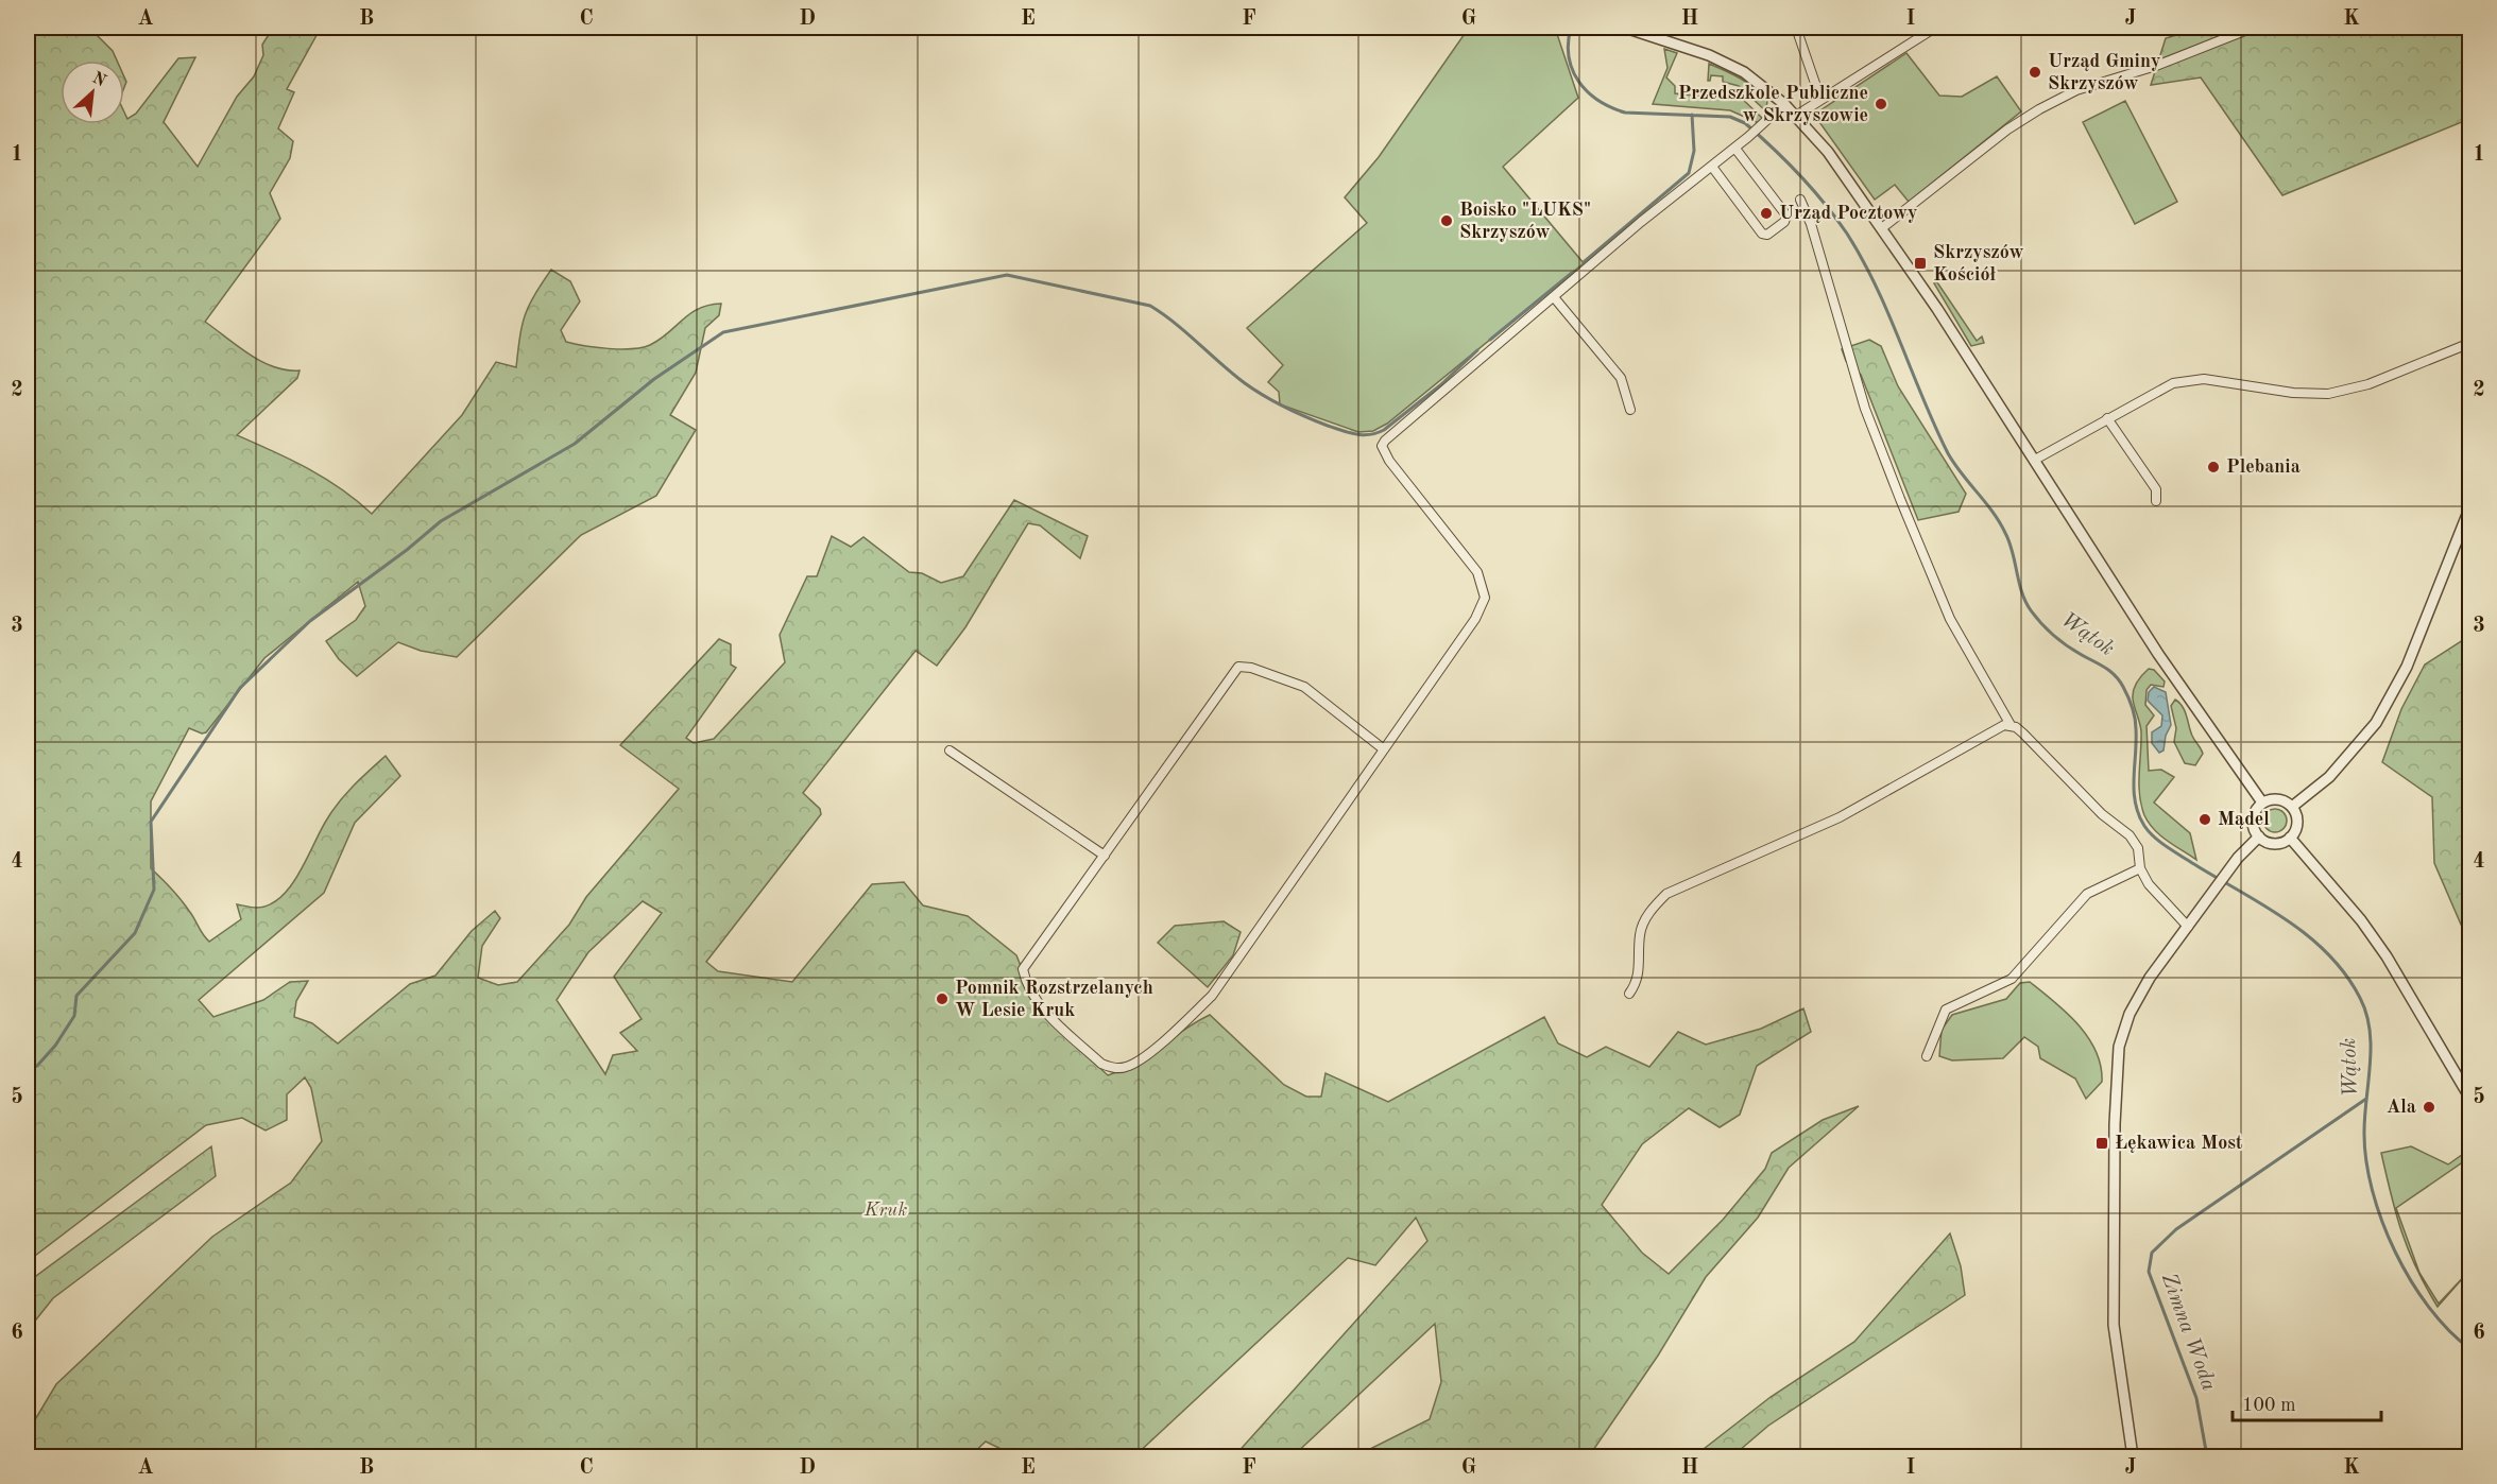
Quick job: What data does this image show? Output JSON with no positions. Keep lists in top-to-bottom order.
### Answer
{
  "water": ["Wątok", "Zimna Woda"],
  "parks": ["Kruk"],
  "places": {
    "other": [
      "Urząd Gminy Skrzyszów",
      "Przedszkole Publiczne w Skrzyszowie",
      "Urząd Pocztowy",
      "Boisko \"LUKS\" Skrzyszów",
      "Plebania",
      "Mądel",
      "Pomnik Rozstrzelanych W Lesie Kruk",
      "Ala"
    ],
    "transit": ["Skrzyszów Kościół", "Łękawica Most"]
  },
  "scale_bar": "100 m",
  "north": "top right",
  "grid": {
    "columns": [
      "A",
      "B",
      "C",
      "D",
      "E",
      "F",
      "G",
      "H",
      "I",
      "J",
      "K"
    ],
    "rows": [
      "1",
      "2",
      "3",
      "4",
      "5",
      "6"
    ]
  }
}
